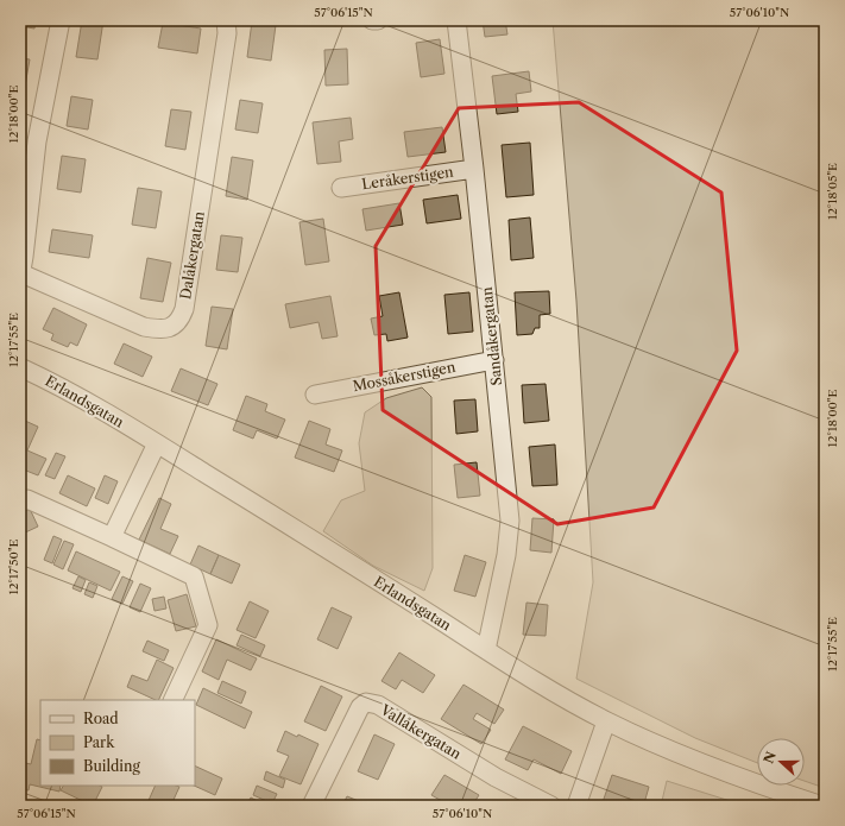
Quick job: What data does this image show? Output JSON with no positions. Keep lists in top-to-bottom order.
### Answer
{
  "streets": {
    "street": [
      "Leråkerstigen",
      "Dalåkergatan",
      "Sandåkergatan",
      "Mossåkerstigen",
      "Erlandsgatan",
      "Vallåkergatan"
    ]
  },
  "crossings": [
    ["Leråkerstigen", "Sandåkergatan"],
    ["Sandåkergatan", "Mossåkerstigen"],
    ["Sandåkergatan", "Erlandsgatan"]
  ],
  "legend": ["Road", "Park", "Building"],
  "north": "left",
  "coordinates": [
    "57°06'15\"N",
    "57°06'10\"N",
    "12°18'00\"E",
    "12°18'05\"E",
    "12°17'55\"E",
    "12°17'50\"E"
  ]
}
